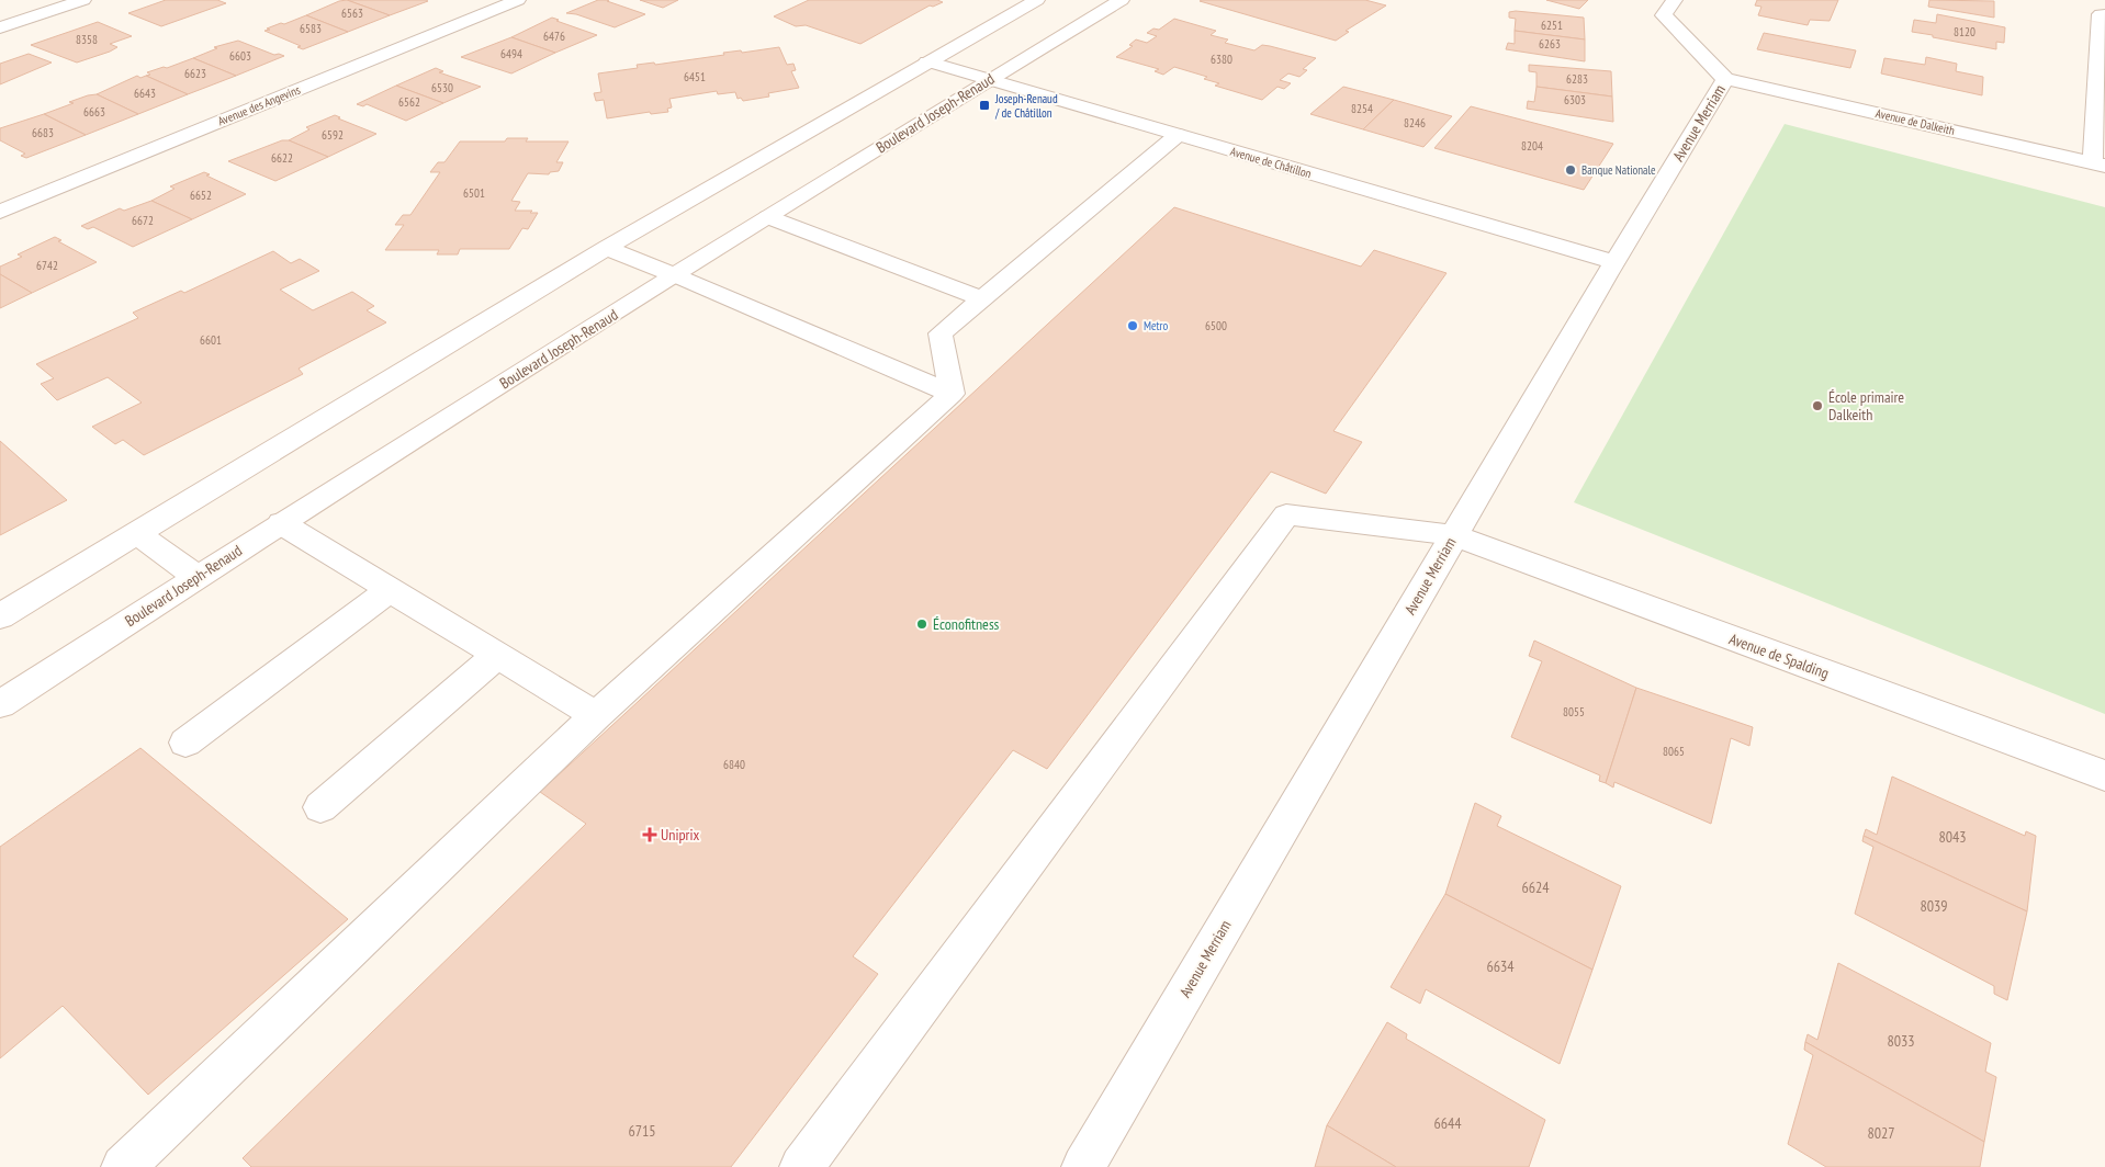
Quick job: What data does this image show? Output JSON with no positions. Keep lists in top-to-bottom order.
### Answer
{
  "streets": {
    "street": [
      "Avenue des Angevins",
      "Boulevard Joseph-Renaud",
      "Avenue de Dalkeith",
      "Avenue Merriam",
      "Avenue de Châtillon",
      "Avenue de Spalding"
    ]
  },
  "crossings": [
    ["Boulevard Joseph-Renaud", "Avenue de Châtillon"],
    ["Avenue de Dalkeith", "Avenue Merriam"],
    ["Avenue Merriam", "Avenue de Châtillon"],
    ["Avenue Merriam", "Avenue de Spalding"]
  ],
  "places": {
    "transit": ["Joseph-Renaud / de Châtillon"],
    "other": [
      "Banque Nationale",
      "Metro",
      "École primaire Dalkeith",
      "Éconofitness"
    ],
    "health": ["Uniprix"]
  },
  "house_numbers": [
    "6563",
    "6251",
    "6583",
    "8120",
    "6476",
    "8358",
    "6263",
    "6494",
    "6603",
    "6380",
    "6623",
    "6451",
    "6283",
    "6530",
    "6643",
    "6303",
    "6562",
    "8254",
    "6663",
    "8246",
    "6683",
    "6592",
    "8204",
    "6622",
    "6501",
    "6652",
    "6672",
    "6742",
    "6500",
    "6601",
    "8055",
    "8065",
    "6840",
    "8043",
    "6624",
    "8039",
    "6634",
    "8033",
    "6644",
    "6715",
    "8027"
  ]
}
